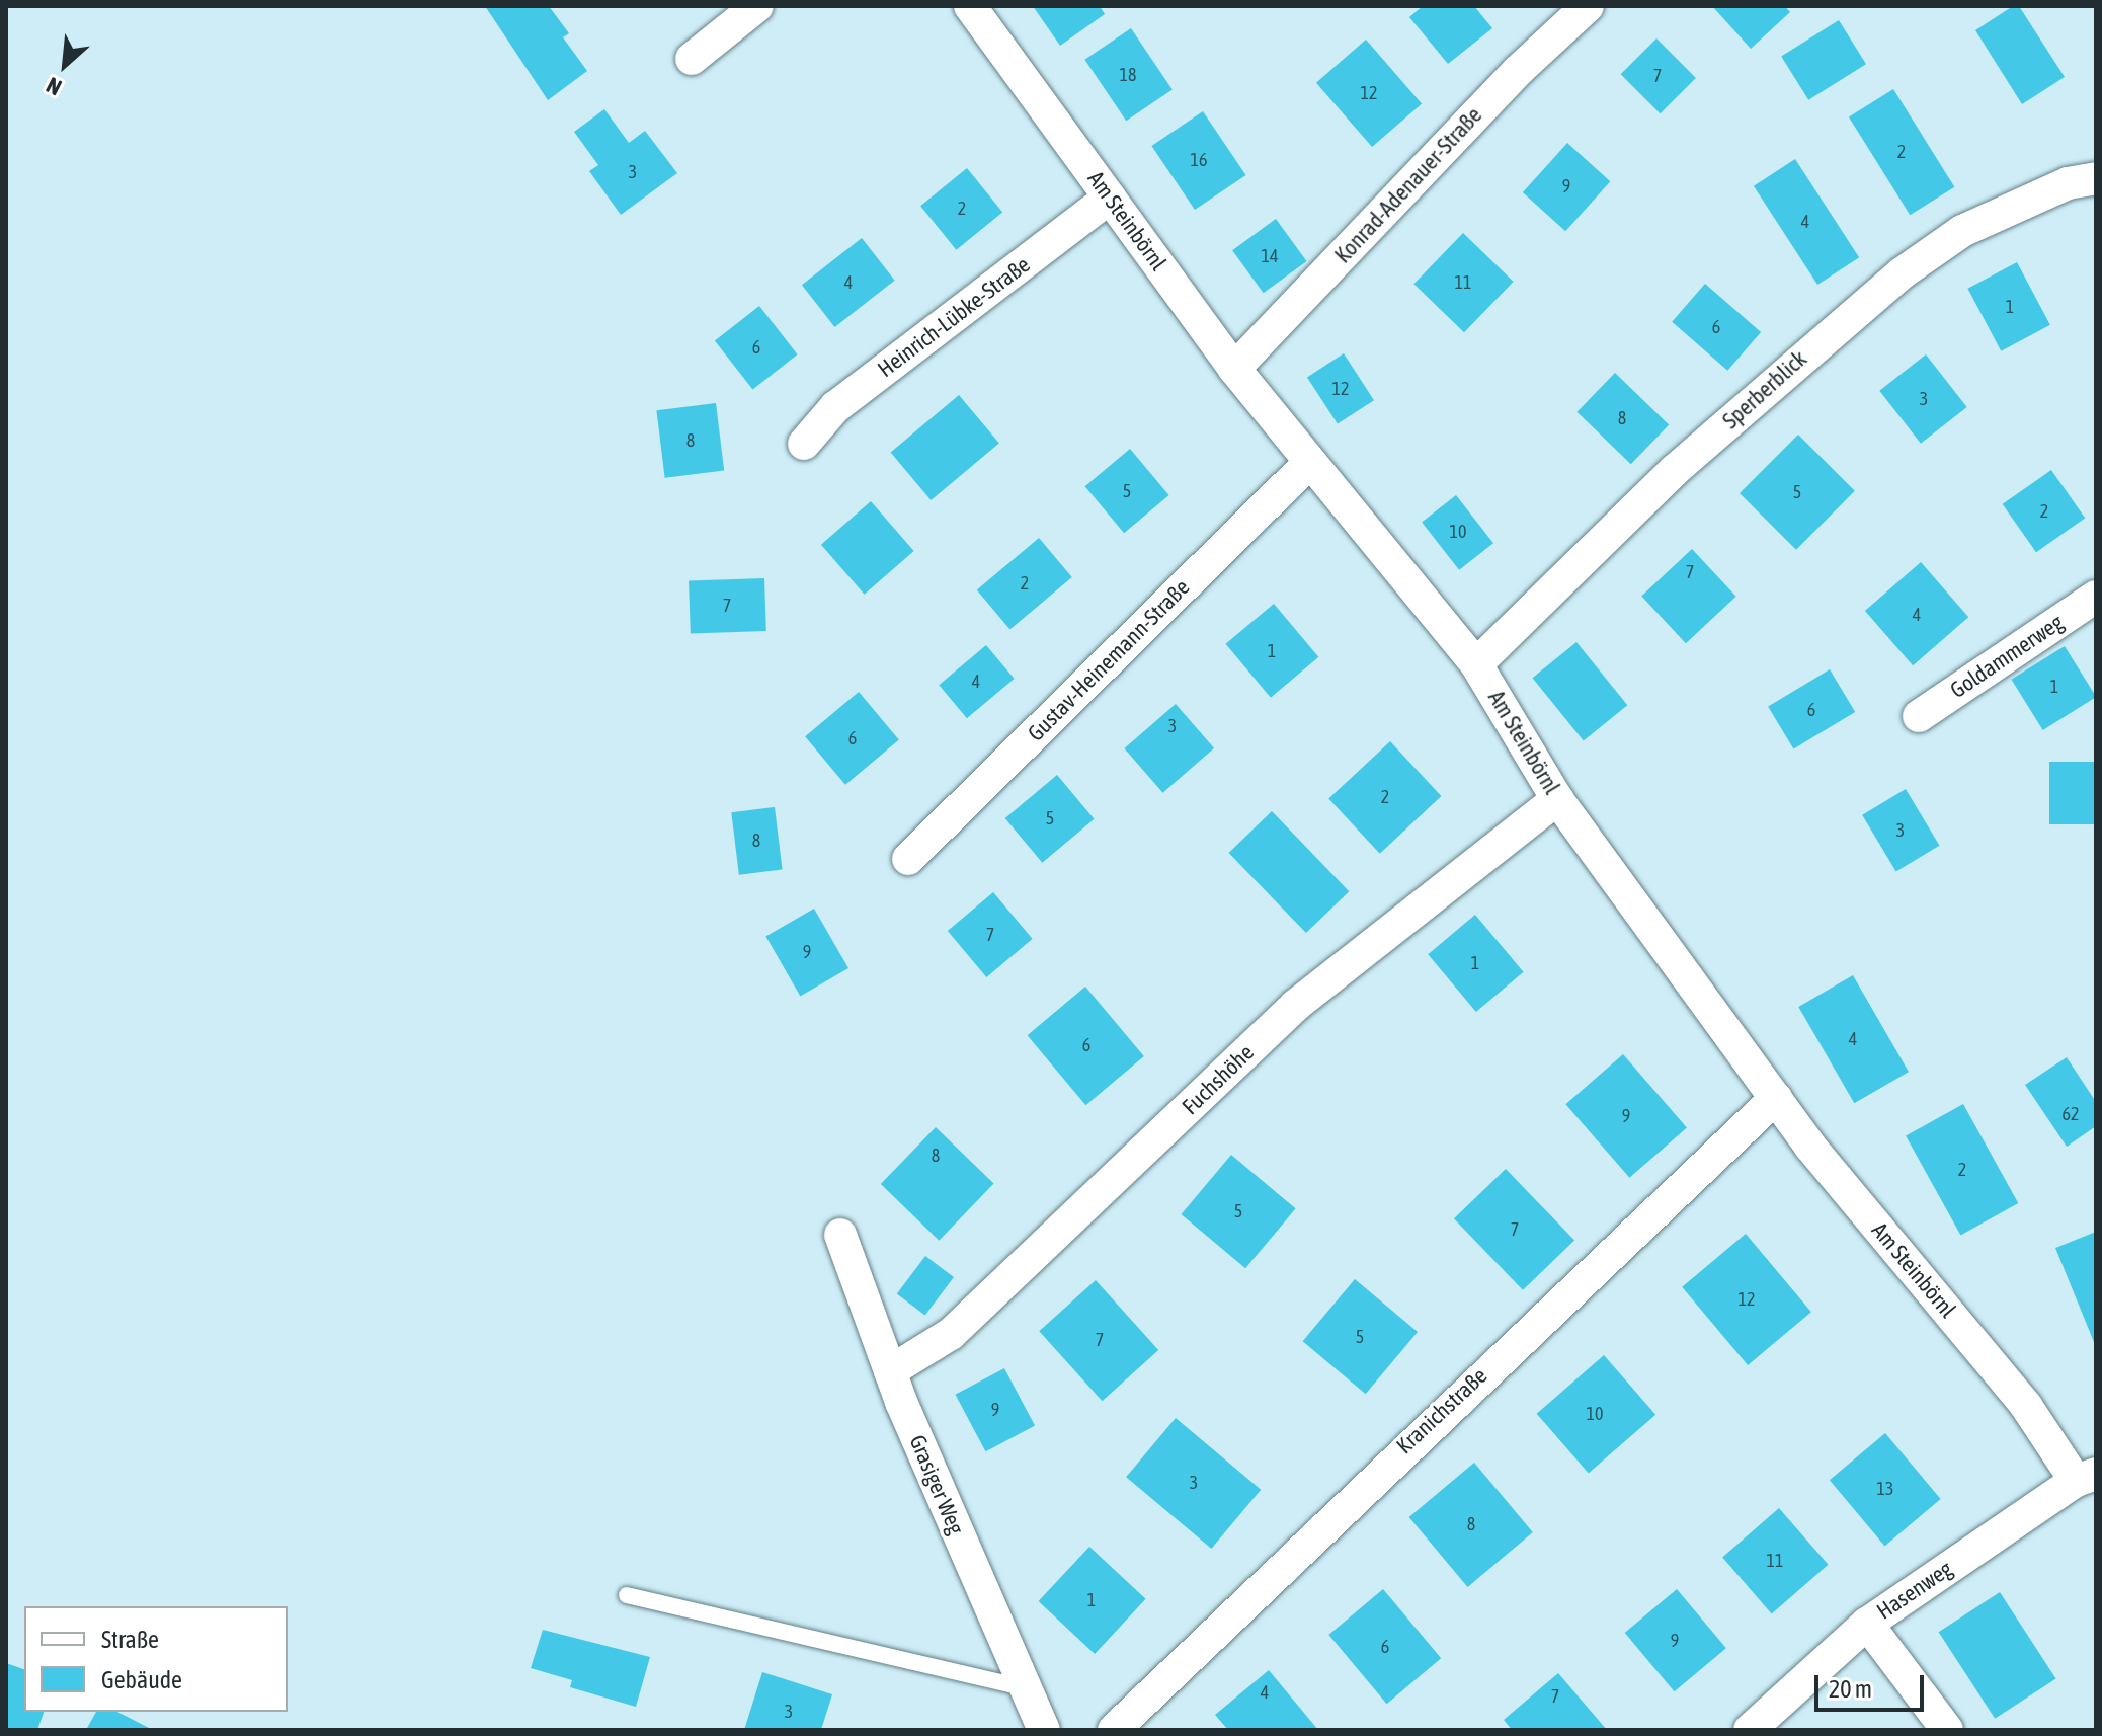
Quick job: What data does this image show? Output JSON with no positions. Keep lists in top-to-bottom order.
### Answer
{
  "streets": {
    "street": [
      "Konrad-Adenauer-Straße",
      "Am Steinbörnl",
      "Heinrich-Lübke-Straße",
      "Sperberblick",
      "Goldammerweg",
      "Gustav-Heinemann-Straße",
      "Fuchshöhe",
      "Kranichstraße",
      "Grasiger Weg",
      "Hasenweg"
    ]
  },
  "crossings": [
    ["Konrad-Adenauer-Straße", "Am Steinbörnl"],
    ["Am Steinbörnl", "Heinrich-Lübke-Straße"],
    ["Am Steinbörnl", "Sperberblick"],
    ["Am Steinbörnl", "Gustav-Heinemann-Straße"],
    ["Am Steinbörnl", "Fuchshöhe"],
    ["Am Steinbörnl", "Kranichstraße"],
    ["Am Steinbörnl", "Hasenweg"],
    ["Fuchshöhe", "Grasiger Weg"]
  ],
  "house_numbers": [
    "18",
    "7",
    "12",
    "2",
    "16",
    "3",
    "9",
    "2",
    "4",
    "14",
    "4",
    "11",
    "1",
    "6",
    "6",
    "12",
    "3",
    "8",
    "8",
    "5",
    "5",
    "2",
    "10",
    "7",
    "2",
    "7",
    "4",
    "1",
    "4",
    "1",
    "6",
    "3",
    "6",
    "2",
    "5",
    "3",
    "8",
    "7",
    "9",
    "1",
    "4",
    "6",
    "62",
    "9",
    "8",
    "2",
    "5",
    "7",
    "12",
    "5",
    "7",
    "9",
    "10",
    "3",
    "13",
    "8",
    "11",
    "1",
    "9",
    "6",
    "4",
    "7",
    "3"
  ],
  "legend": ["Straße", "Gebäude"],
  "scale_bar": "20 m",
  "north": "bottom left"
}
